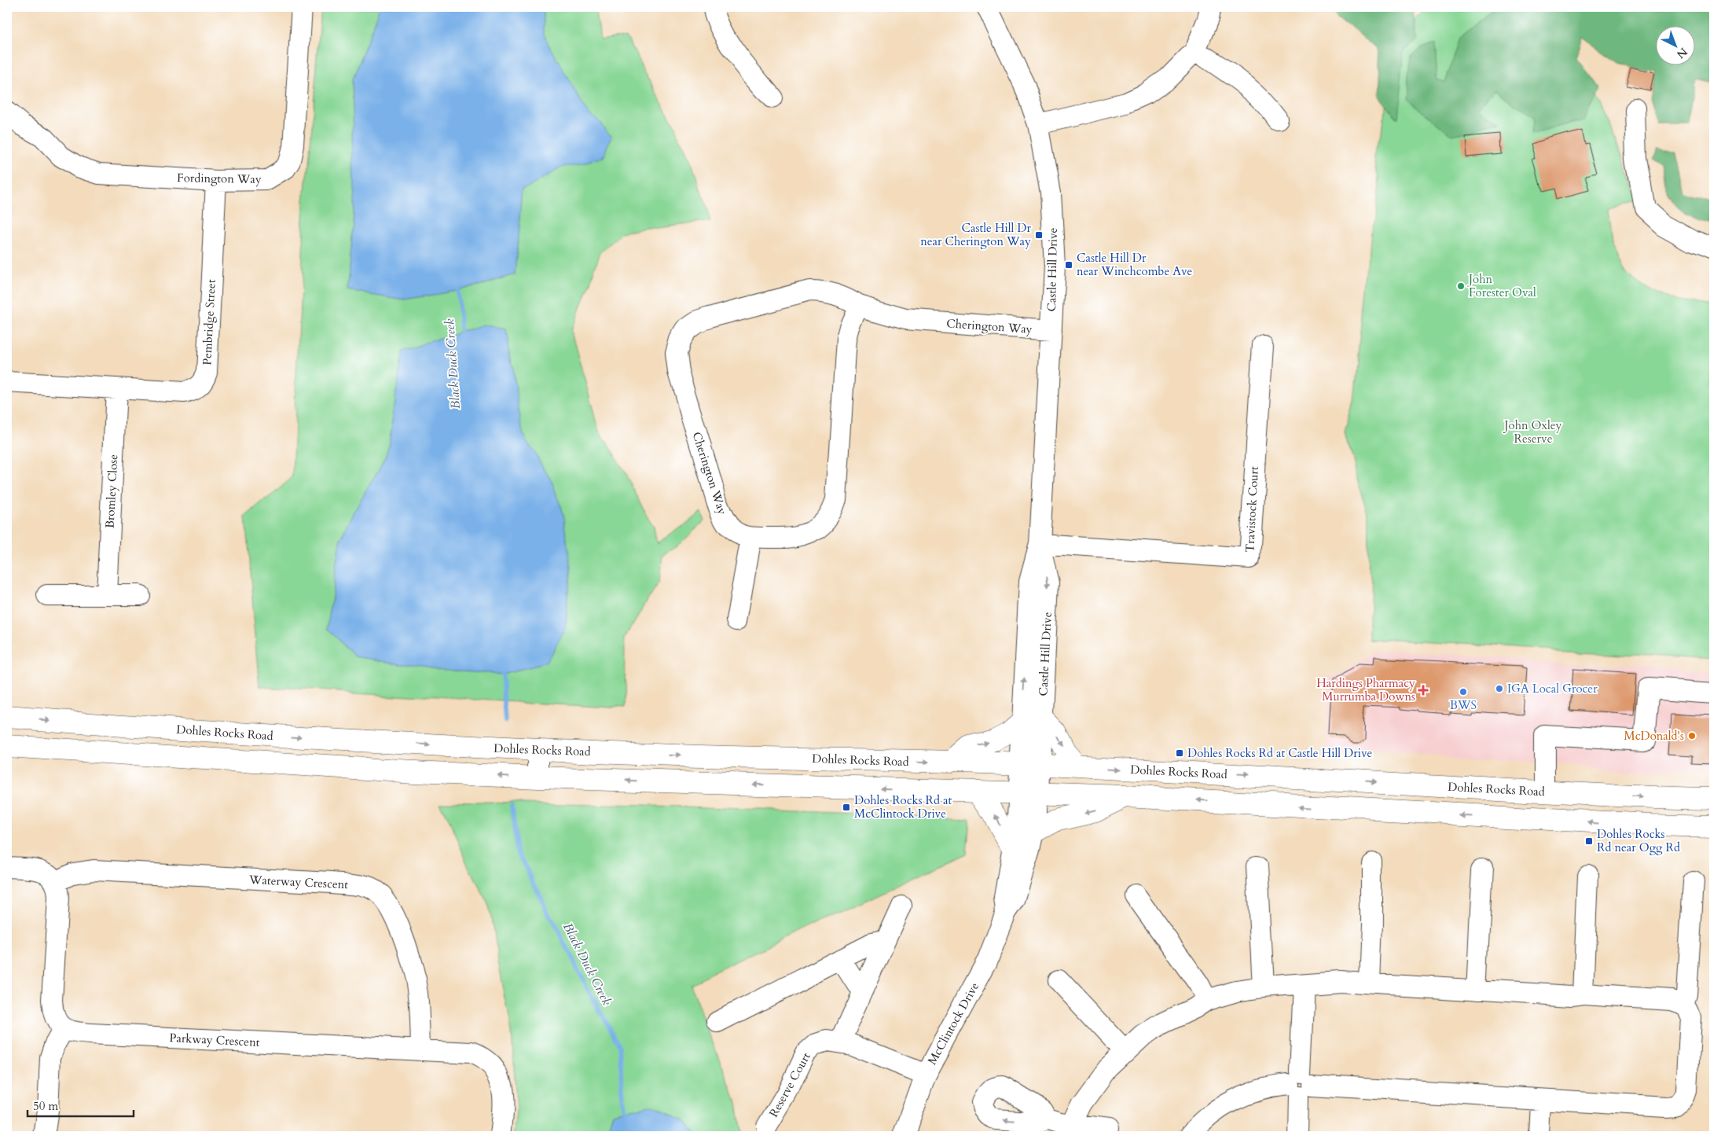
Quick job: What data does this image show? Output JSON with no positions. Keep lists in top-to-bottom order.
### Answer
{
  "streets": {
    "main road": ["Dohles Rocks Road"],
    "street": [
      "Fordington Way",
      "Castle Hill Drive",
      "Pembridge Street",
      "Cherington Way",
      "Bromley Close",
      "Travistock Court",
      "Waterway Crescent",
      "McClintock Drive",
      "Parkway Crescent",
      "Reserve Court"
    ]
  },
  "crossings": [
    ["Fordington Way", "Pembridge Street"],
    ["Castle Hill Drive", "Cherington Way"],
    ["Castle Hill Drive", "Travistock Court"],
    ["Castle Hill Drive", "Dohles Rocks Road"],
    ["Castle Hill Drive", "McClintock Drive"],
    ["Pembridge Street", "Bromley Close"],
    ["Dohles Rocks Road", "McClintock Drive"],
    ["Waterway Crescent", "Parkway Crescent"],
    ["McClintock Drive", "Reserve Court"]
  ],
  "water": ["Black Duck Creek"],
  "parks": ["John Oxley Reserve"],
  "places": {
    "transit": [
      "Castle Hill Dr near Cherington Way",
      "Castle Hill Dr near Winchcombe Ave",
      "Dohles Rocks Rd at Castle Hill Drive",
      "Dohles Rocks Rd at McClintock Drive",
      "Dohles Rocks Rd near Ogg Rd"
    ],
    "other": [
      "John Forester Oval",
      "IGA Local Grocer",
      "BWS",
      "McDonald's"
    ],
    "health": ["Hardings Pharmacy Murrumba Downs"]
  },
  "scale_bar": "50 m",
  "north": "bottom right"
}
